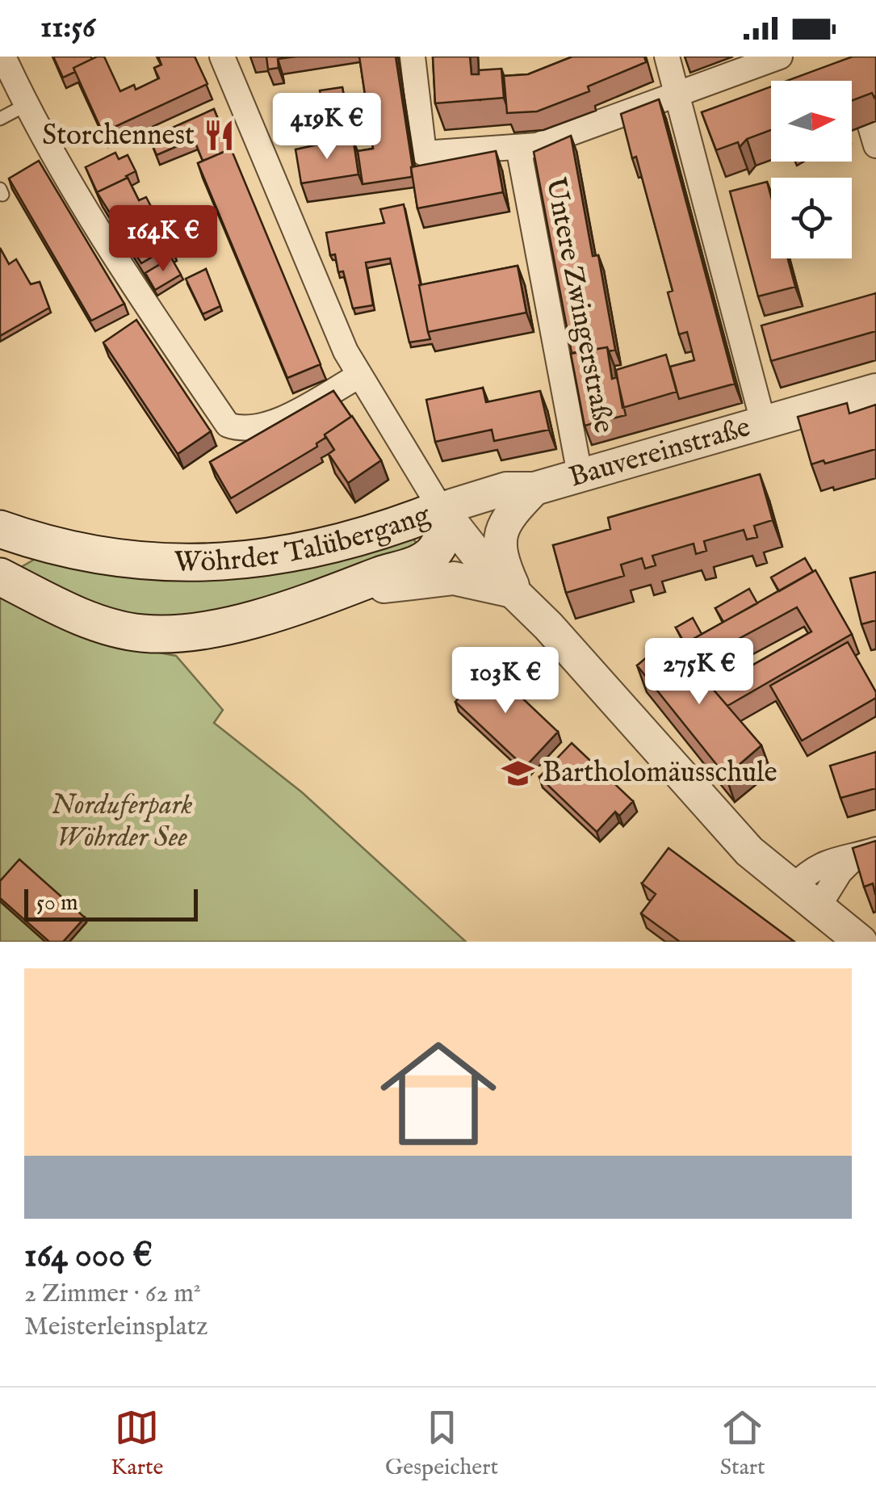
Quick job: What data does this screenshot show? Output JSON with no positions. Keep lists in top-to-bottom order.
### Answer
{
  "streets": {
    "main road": ["Wöhrder Talübergang"],
    "street": ["Untere Zwingerstraße", "Bauvereinstraße"]
  },
  "crossings": [
    ["Untere Zwingerstraße", "Bauvereinstraße"],
    ["Bauvereinstraße", "Wöhrder Talübergang"]
  ],
  "parks": ["Norduferpark Wöhrder See"],
  "places": {
    "restaurant": ["Storchennest"],
    "school or university": ["Bartholomäusschule"]
  },
  "scale_bar": "50 m",
  "north": "right",
  "page": {
    "status": "11:56",
    "price": [
      "419K €",
      "164K €",
      "275K €",
      "103K €"
    ],
    "scale": "50 m",
    "list": [
      {
        "name": "164 000 €",
        "note": "2 Zimmer · 62 m² · Meisterleinsplatz"
      }
    ],
    "tabs": ["Karte", "Gespeichert", "Start"]
  }
}
